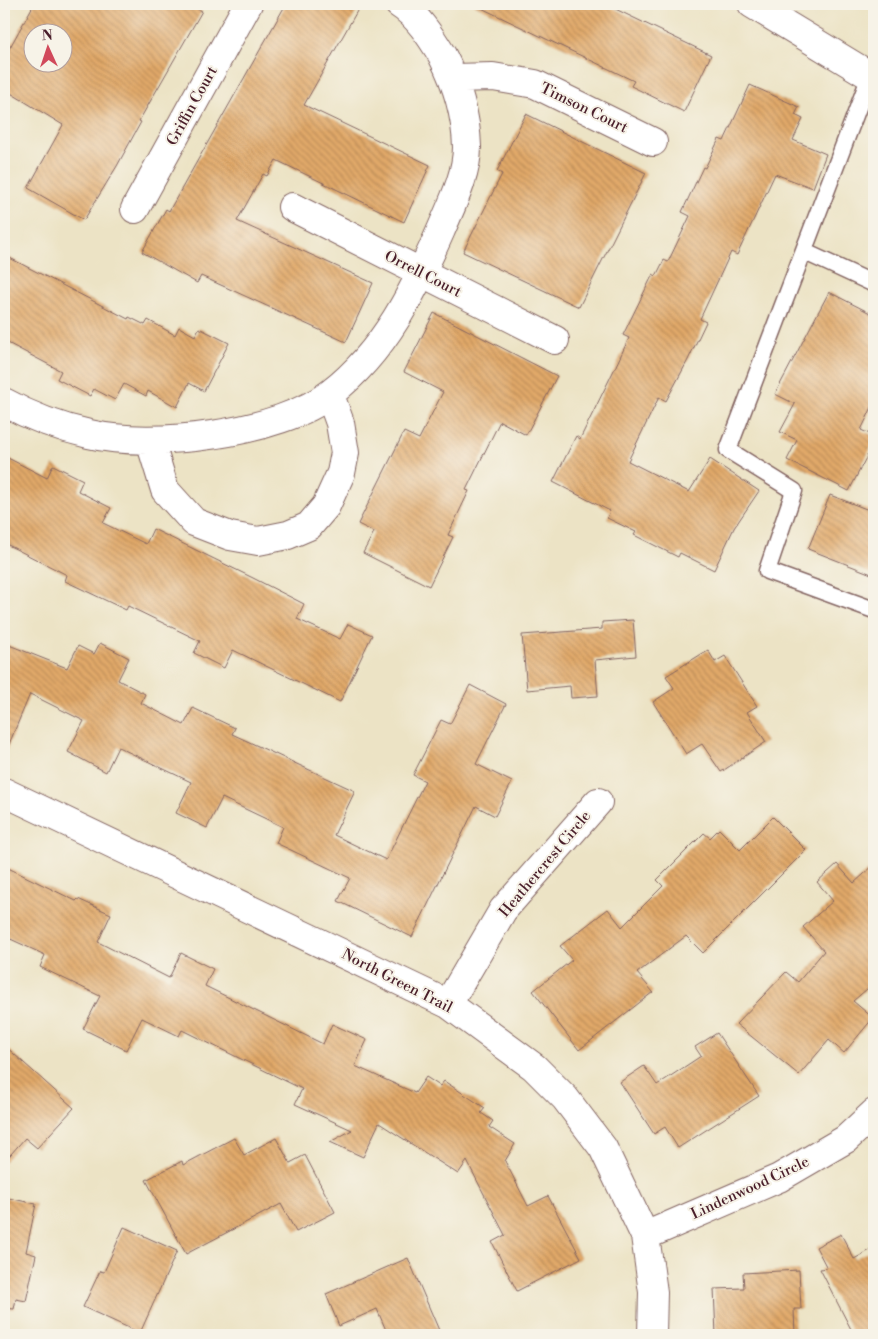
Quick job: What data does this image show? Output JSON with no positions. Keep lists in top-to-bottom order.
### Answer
{
  "streets": {
    "street": [
      "Griffin Court",
      "Timson Court",
      "Orrell Court",
      "Heathercrest Circle",
      "North Green Trail",
      "Lindenwood Circle"
    ]
  },
  "crossings": [
    ["Heathercrest Circle", "North Green Trail"],
    ["North Green Trail", "Lindenwood Circle"]
  ],
  "north": "top"
}
